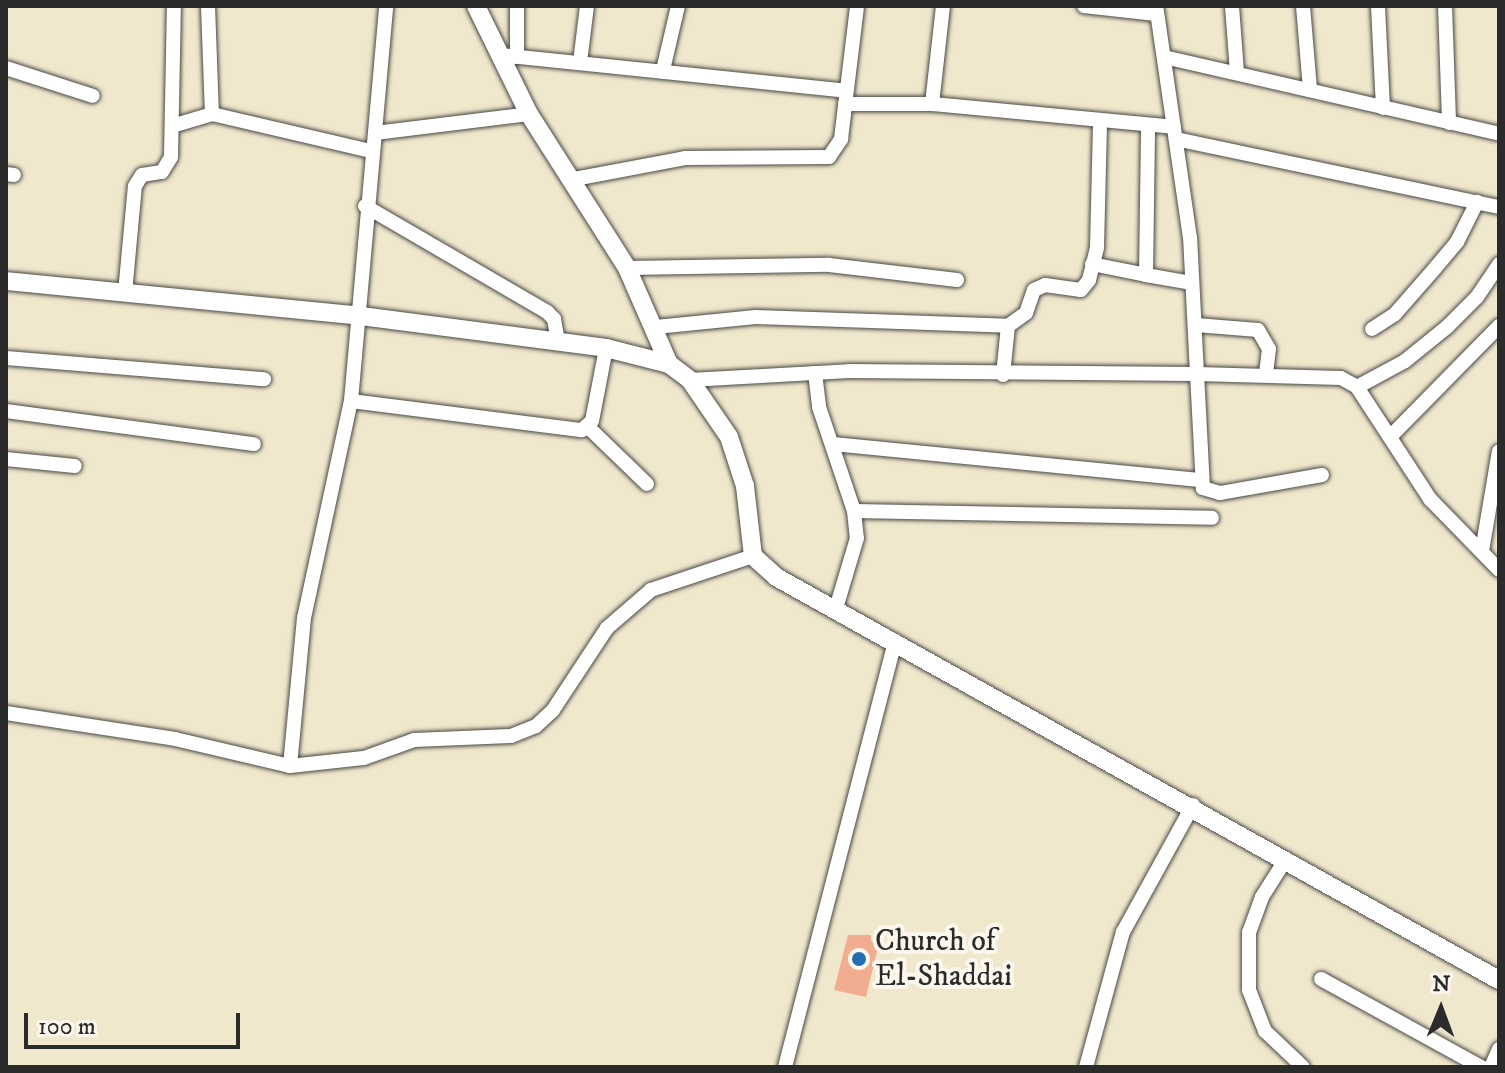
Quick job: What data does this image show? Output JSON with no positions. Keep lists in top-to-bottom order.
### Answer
{
  "places": ["Church of El-Shaddai"],
  "scale_bar": "100 m",
  "north": "top"
}
